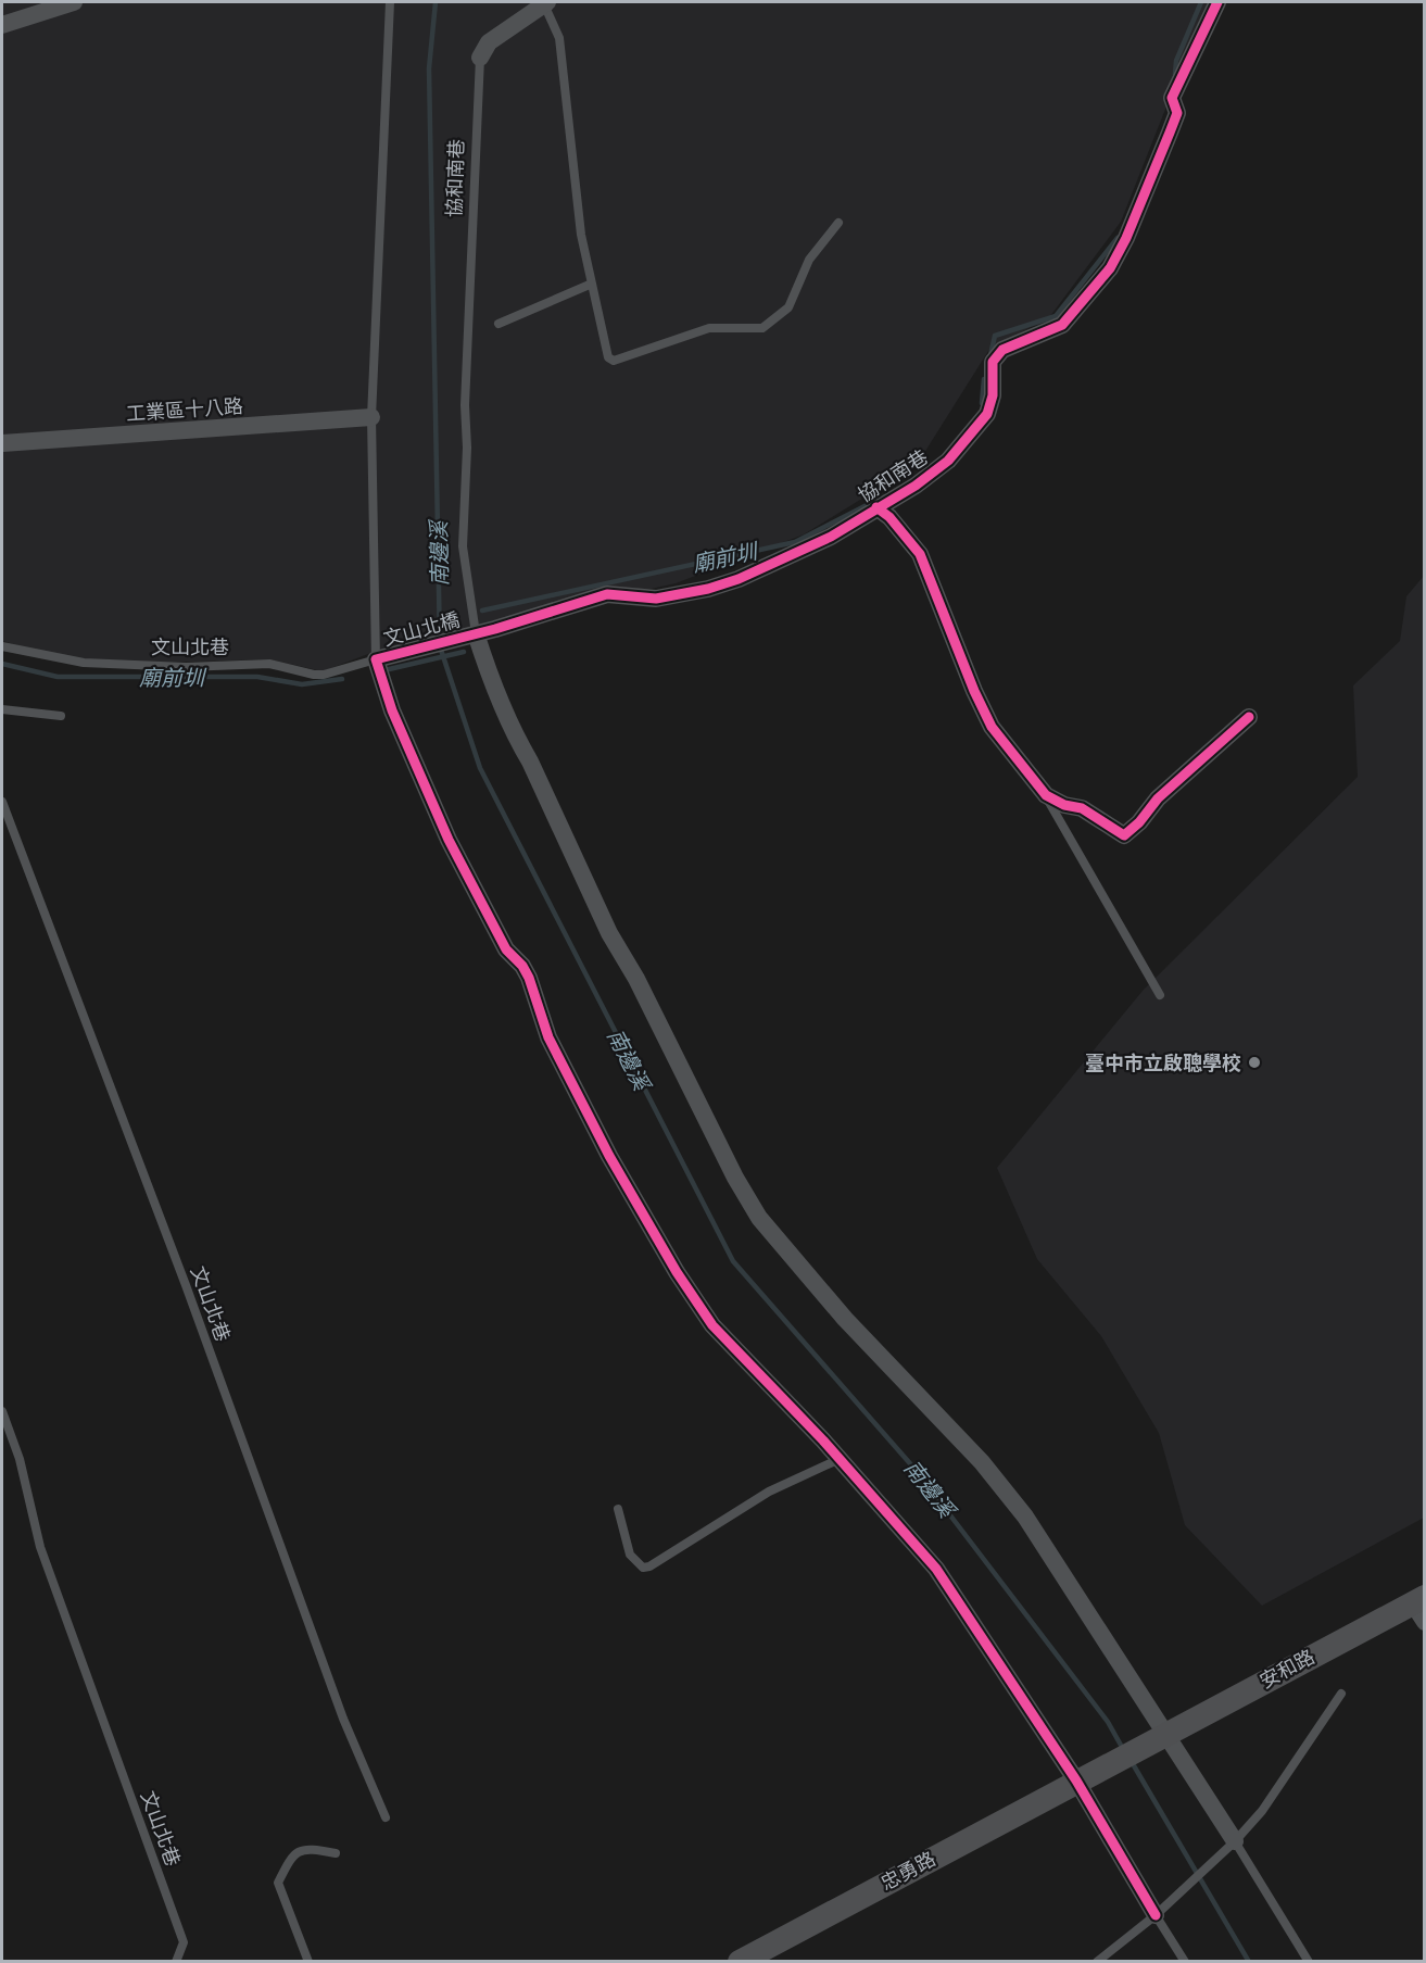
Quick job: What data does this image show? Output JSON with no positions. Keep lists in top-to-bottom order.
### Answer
{
  "streets": {
    "main road": ["安和路", "忠勇路"],
    "street": ["協和南巷", "工業區十八路", "文山北橋"],
    "lane": ["文山北巷"]
  },
  "crossings": [
    ["協和南巷", "文山北橋"],
    ["文山北橋", "文山北巷"],
    ["安和路", "忠勇路"]
  ],
  "water": ["南邊溪", "廟前圳"],
  "places": ["臺中市立啟聰學校"]
}
